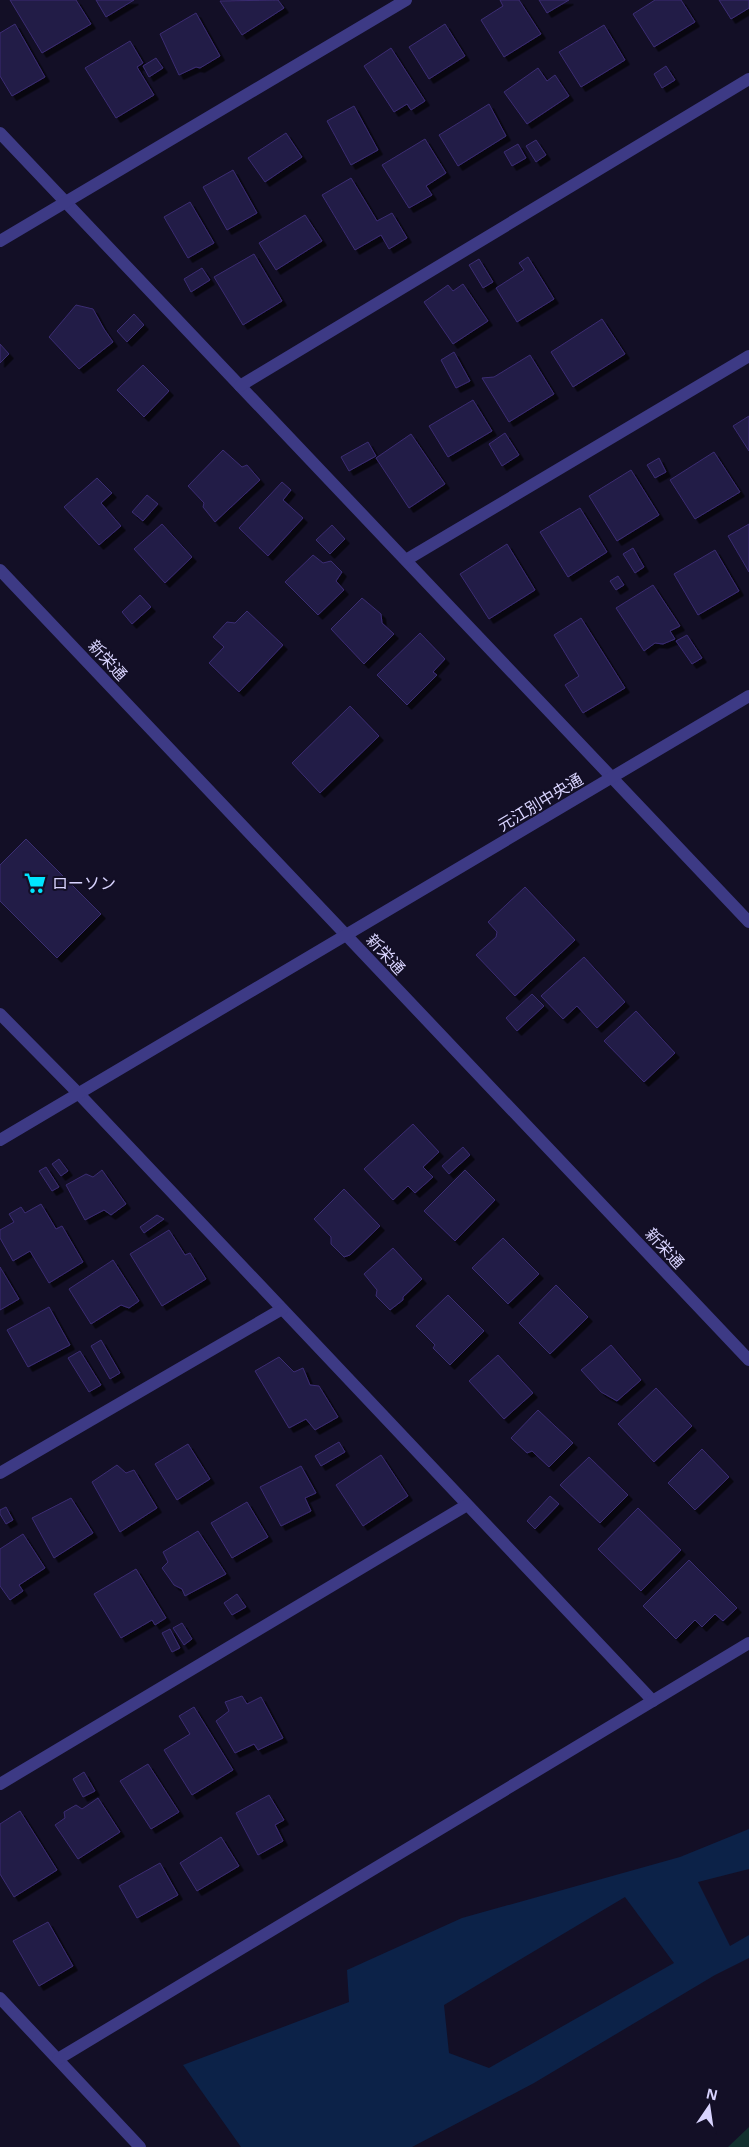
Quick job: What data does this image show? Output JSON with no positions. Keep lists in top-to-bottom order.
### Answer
{
  "streets": {
    "street": ["新栄通", "元江別中央通"]
  },
  "crossings": [
    ["新栄通", "元江別中央通"]
  ],
  "places": {
    "supermarket": ["ローソン"]
  },
  "north": "top"
}
